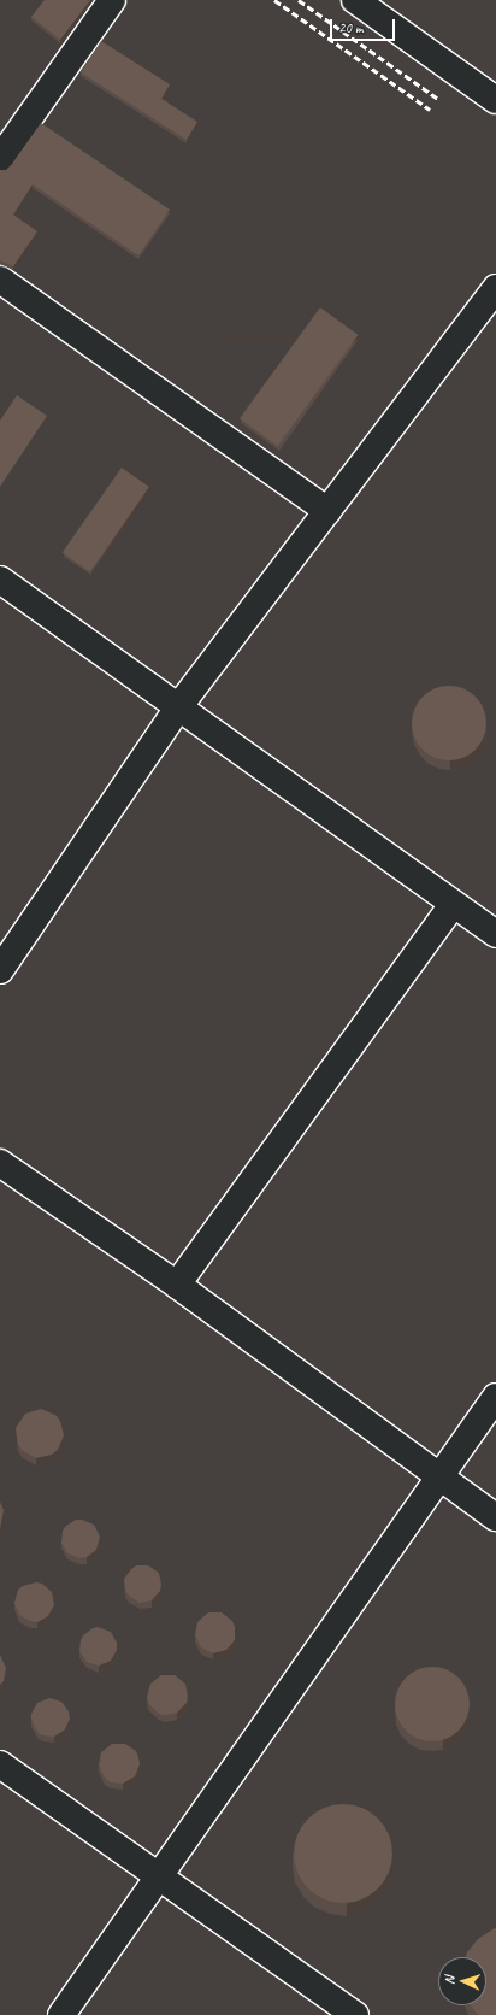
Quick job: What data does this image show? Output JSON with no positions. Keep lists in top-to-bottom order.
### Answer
{
  "scale_bar": "20 m",
  "north": "left"
}
